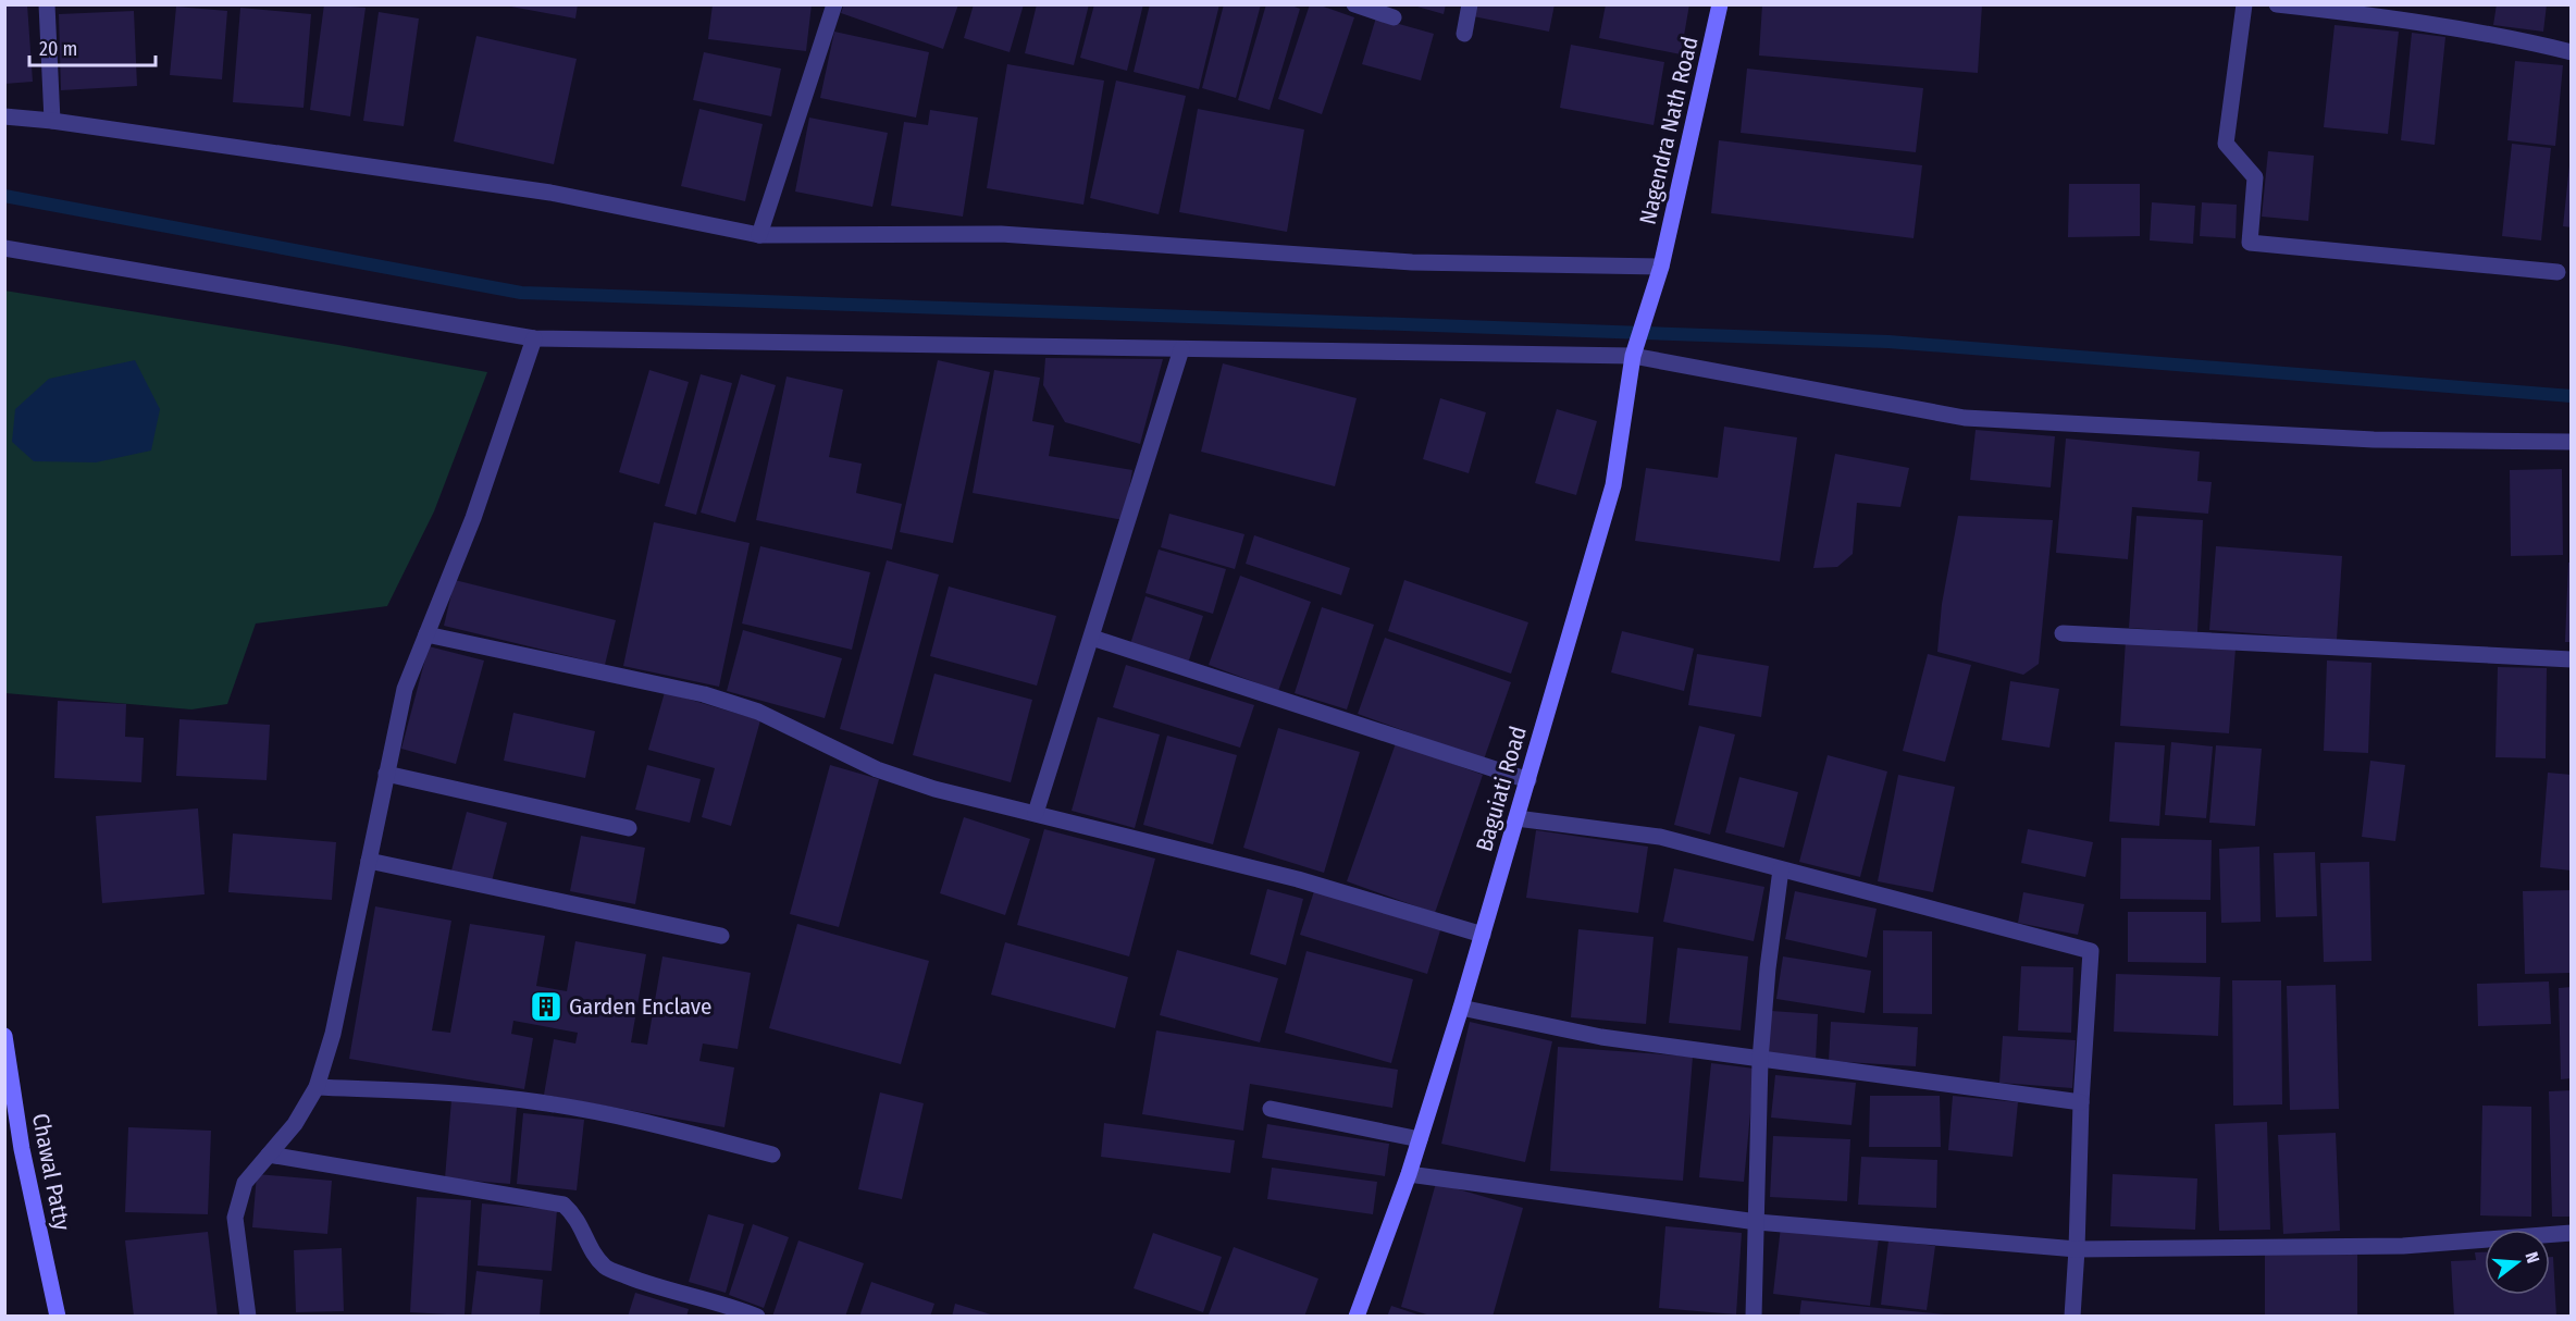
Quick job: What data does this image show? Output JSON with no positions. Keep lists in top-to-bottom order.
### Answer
{
  "streets": {
    "street": ["Nagendra Nath Road", "Baguiati Road", "Chawal Patty"]
  },
  "crossings": [
    ["Nagendra Nath Road", "Baguiati Road"]
  ],
  "places": {
    "building": ["Garden Enclave"]
  },
  "scale_bar": "20 m",
  "north": "right"
}
